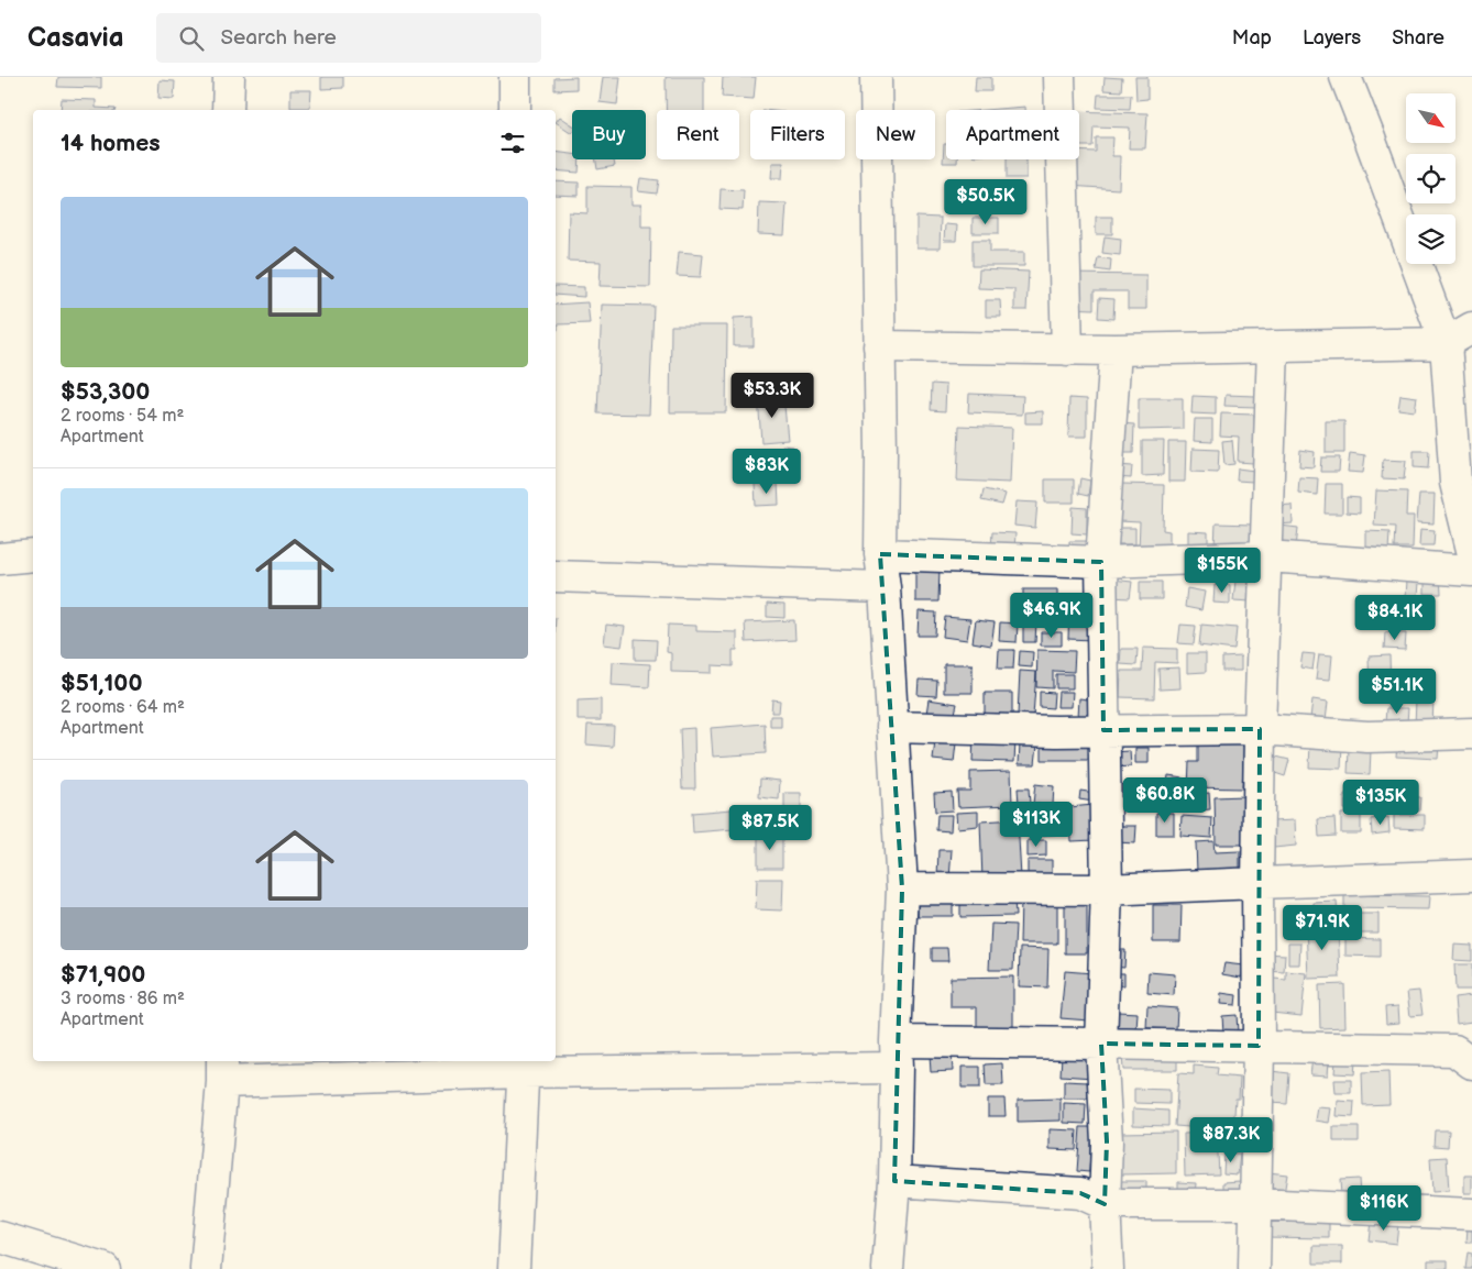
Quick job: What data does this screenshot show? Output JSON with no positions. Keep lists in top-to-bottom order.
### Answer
{
  "north": "bottom right",
  "page": {
    "header": "Casavia",
    "search": "Search here",
    "nav": ["Map", "Layers", "Share"],
    "chip": [
      "Buy",
      "Rent",
      "Filters",
      "New",
      "Apartment"
    ],
    "heading": "14 homes",
    "list": [
      {
        "name": "$53,300",
        "note": "2 rooms · 54 m² · Apartment"
      },
      {
        "name": "$51,100",
        "note": "2 rooms · 64 m² · Apartment"
      },
      {
        "name": "$71,900",
        "note": "3 rooms · 86 m² · Apartment"
      }
    ],
    "price": [
      "$50.5K",
      "$53.3K",
      "$83K",
      "$155K",
      "$46.9K",
      "$84.1K",
      "$51.1K",
      "$60.8K",
      "$135K",
      "$113K",
      "$87.5K",
      "$71.9K",
      "$87.3K",
      "$116K"
    ]
  }
}
